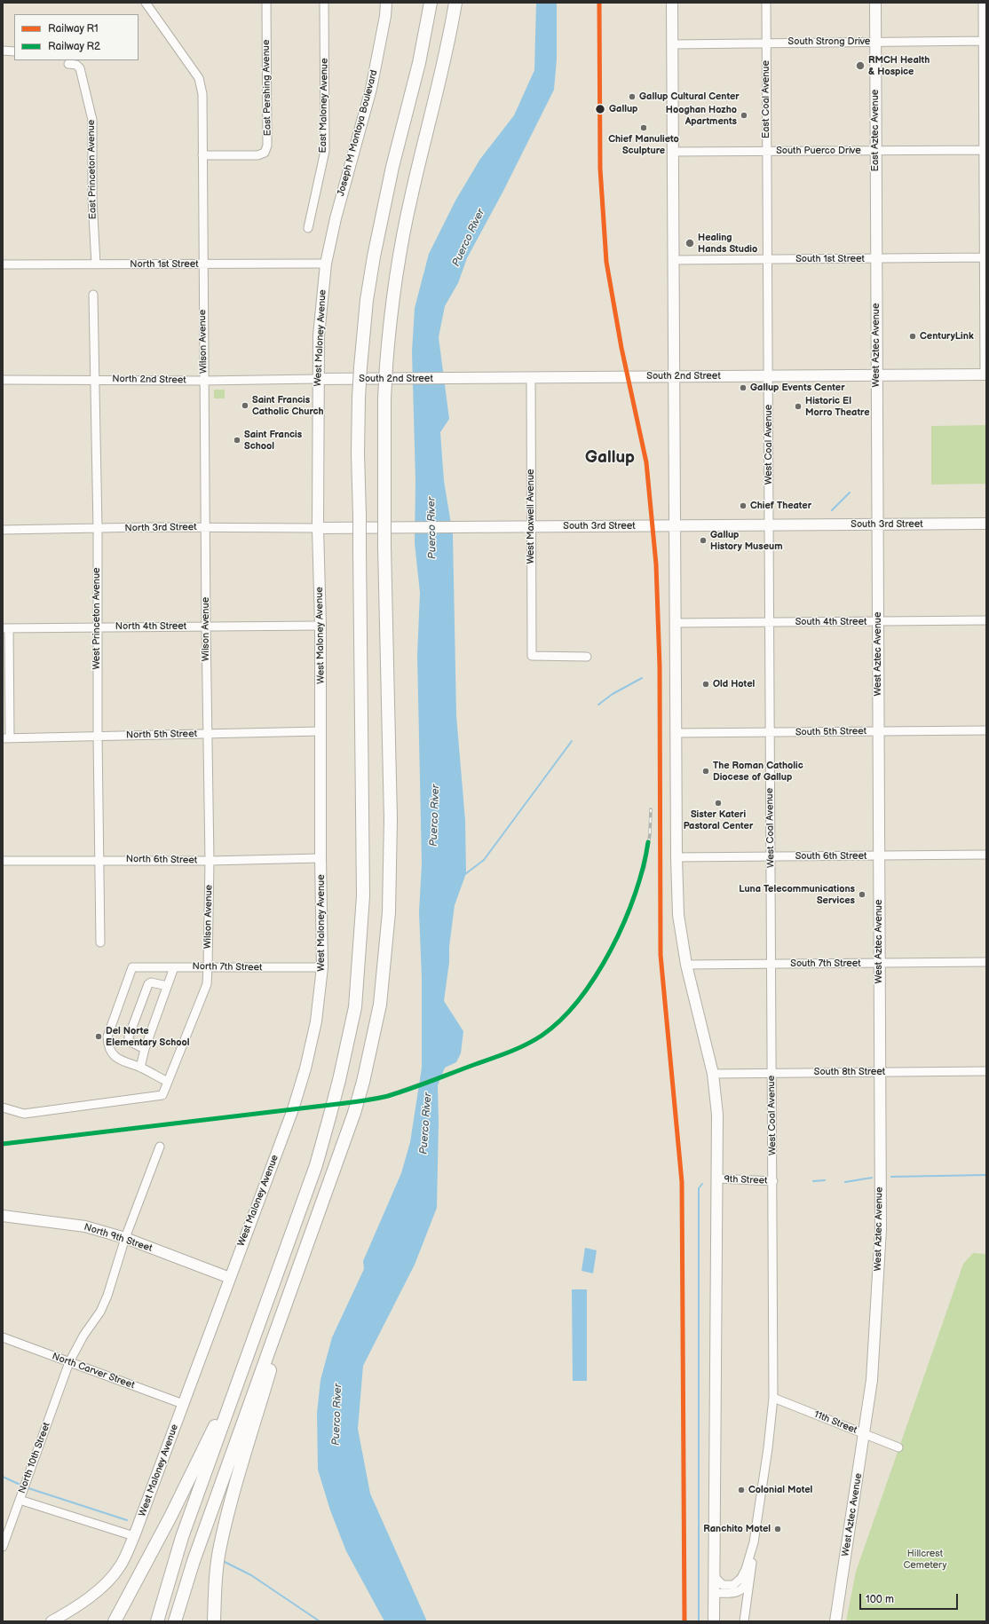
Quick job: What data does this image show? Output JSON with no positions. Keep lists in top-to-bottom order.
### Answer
{
  "streets": {
    "main road": [
      "East Aztec Avenue",
      "Joseph M Montoya Boulevard",
      "West Maloney Avenue",
      "West Aztec Avenue",
      "South 2nd Street",
      "South 3rd Street",
      "North 9th Street"
    ],
    "street": [
      "South Strong Drive",
      "East Pershing Avenue",
      "East Coal Avenue",
      "East Maloney Avenue",
      "South Puerco Drive",
      "East Princeton Avenue",
      "South 1st Street",
      "North 1st Street",
      "Wilson Avenue",
      "North 2nd Street",
      "West Coal Avenue",
      "West Maxwell Avenue",
      "North 3rd Street",
      "West Princeton Avenue",
      "South 4th Street",
      "North 4th Street",
      "South 5th Street",
      "North 5th Street",
      "South 6th Street",
      "North 6th Street",
      "South 7th Street",
      "North 7th Street",
      "South 8th Street",
      "9th Street",
      "North Carver Street",
      "11th Street",
      "North 10th Street"
    ]
  },
  "crossings": [
    ["South Strong Drive", "East Coal Avenue"],
    ["South Strong Drive", "East Aztec Avenue"],
    ["East Pershing Avenue", "Wilson Avenue"],
    ["East Coal Avenue", "South Puerco Drive"],
    ["East Coal Avenue", "South 1st Street"],
    ["East Coal Avenue", "West Coal Avenue"],
    ["East Aztec Avenue", "South Puerco Drive"],
    ["East Aztec Avenue", "South 1st Street"],
    ["East Aztec Avenue", "West Aztec Avenue"],
    ["Joseph M Montoya Boulevard", "North 1st Street"],
    ["Joseph M Montoya Boulevard", "West Maloney Avenue"],
    ["East Princeton Avenue", "North 1st Street"],
    ["South 1st Street", "West Aztec Avenue"],
    ["South 1st Street", "West Coal Avenue"],
    ["North 1st Street", "West Maloney Avenue"],
    ["North 1st Street", "Wilson Avenue"],
    ["West Maloney Avenue", "South 2nd Street"],
    ["West Maloney Avenue", "North 2nd Street"],
    ["West Maloney Avenue", "South 3rd Street"],
    ["West Maloney Avenue", "North 3rd Street"],
    ["West Maloney Avenue", "North 4th Street"],
    ["West Maloney Avenue", "North 5th Street"],
    ["West Maloney Avenue", "North 6th Street"],
    ["West Maloney Avenue", "North 7th Street"],
    ["West Maloney Avenue", "North 9th Street"],
    ["West Maloney Avenue", "North Carver Street"],
    ["West Maloney Avenue", "North 10th Street"],
    ["Wilson Avenue", "North 2nd Street"],
    ["Wilson Avenue", "North 3rd Street"],
    ["Wilson Avenue", "North 4th Street"],
    ["Wilson Avenue", "North 5th Street"],
    ["Wilson Avenue", "North 6th Street"],
    ["Wilson Avenue", "North 7th Street"],
    ["West Aztec Avenue", "South 2nd Street"],
    ["West Aztec Avenue", "South 3rd Street"],
    ["West Aztec Avenue", "South 4th Street"],
    ["West Aztec Avenue", "South 5th Street"],
    ["West Aztec Avenue", "South 6th Street"],
    ["West Aztec Avenue", "South 7th Street"],
    ["West Aztec Avenue", "South 8th Street"],
    ["West Aztec Avenue", "11th Street"],
    ["South 2nd Street", "North 2nd Street"],
    ["South 2nd Street", "West Coal Avenue"],
    ["South 2nd Street", "West Maxwell Avenue"],
    ["North 2nd Street", "West Princeton Avenue"],
    ["West Coal Avenue", "South 3rd Street"],
    ["West Coal Avenue", "South 4th Street"],
    ["West Coal Avenue", "South 5th Street"],
    ["West Coal Avenue", "South 6th Street"],
    ["West Coal Avenue", "South 7th Street"],
    ["West Coal Avenue", "South 8th Street"],
    ["West Coal Avenue", "9th Street"],
    ["West Coal Avenue", "11th Street"],
    ["West Maxwell Avenue", "South 3rd Street"],
    ["South 3rd Street", "North 3rd Street"],
    ["North 3rd Street", "West Princeton Avenue"],
    ["West Princeton Avenue", "North 4th Street"],
    ["West Princeton Avenue", "North 5th Street"],
    ["West Princeton Avenue", "North 6th Street"],
    ["North 9th Street", "North 10th Street"],
    ["North Carver Street", "North 10th Street"]
  ],
  "districts": ["Gallup"],
  "water": ["Puerco River"],
  "parks": ["Hillcrest Cemetery"],
  "places": [
    "RMCH Health & Hospice",
    "Gallup Cultural Center",
    "Gallup",
    "Hooghan Hozho Apartments",
    "Chief Manulieto Sculpture",
    "Healing Hands Studio",
    "CenturyLink",
    "Gallup Events Center",
    "Saint Francis Catholic Church",
    "Historic El Morro Theatre",
    "Saint Francis School",
    "Chief Theater",
    "Gallup History Museum",
    "Old Hotel",
    "The Roman Catholic Diocese of Gallup",
    "Sister Kateri Pastoral Center",
    "Luna Telecommunications Services",
    "Del Norte Elementary School",
    "Colonial Motel",
    "Ranchito Motel"
  ],
  "lines": ["rail line R1", "rail line R2"],
  "legend": ["Railway R1", "Railway R2"],
  "scale_bar": "100 m"
}
